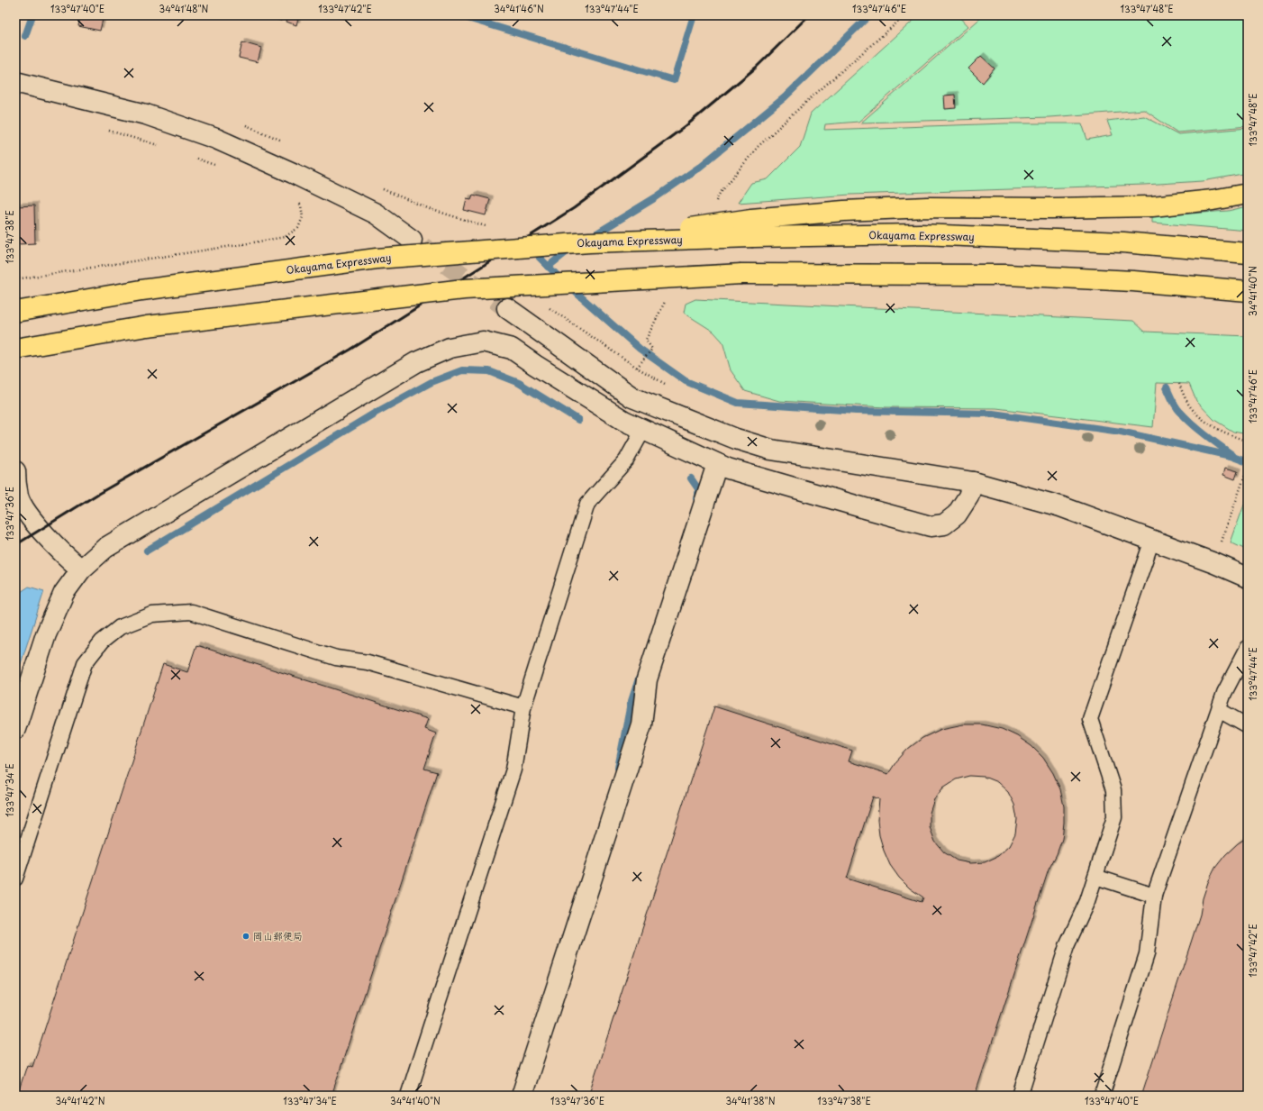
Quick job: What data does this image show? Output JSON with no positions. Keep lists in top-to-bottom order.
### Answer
{
  "streets": {
    "highway": ["Okayama Expressway"]
  },
  "places": ["岡山郵便局"],
  "coordinates": [
    "133°47'40\"E",
    "34°41'48\"N",
    "133°47'42\"E",
    "34°41'46\"N",
    "133°47'44\"E",
    "133°47'46\"E",
    "133°47'48\"E",
    "133°47'38\"E",
    "34°41'40\"N",
    "133°47'36\"E",
    "133°47'34\"E",
    "34°41'42\"N",
    "34°41'38\"N"
  ]
}
